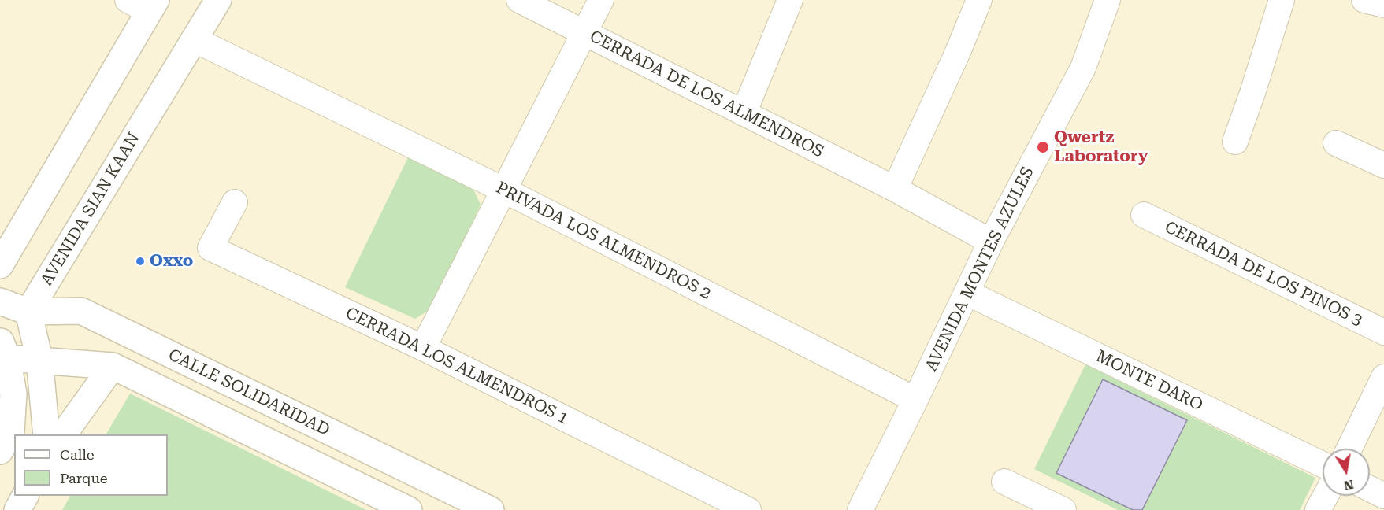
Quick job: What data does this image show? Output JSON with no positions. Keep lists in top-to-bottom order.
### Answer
{
  "streets": {
    "main road": ["AVENIDA SIAN KAAN", "CALLE SOLIDARIDAD"],
    "street": [
      "CERRADA DE LOS ALMENDROS",
      "PRIVADA LOS ALMENDROS 2",
      "AVENIDA MONTES AZULES",
      "CERRADA DE LOS PINOS 3",
      "CERRADA LOS ALMENDROS 1",
      "MONTE DARO"
    ]
  },
  "crossings": [
    ["CERRADA DE LOS ALMENDROS", "AVENIDA MONTES AZULES"],
    ["AVENIDA SIAN KAAN", "PRIVADA LOS ALMENDROS 2"],
    ["AVENIDA SIAN KAAN", "CALLE SOLIDARIDAD"],
    ["PRIVADA LOS ALMENDROS 2", "AVENIDA MONTES AZULES"],
    ["AVENIDA MONTES AZULES", "MONTE DARO"]
  ],
  "places": ["Qwertz Laboratory", "Oxxo"],
  "legend": ["Calle", "Parque"],
  "north": "bottom"
}
